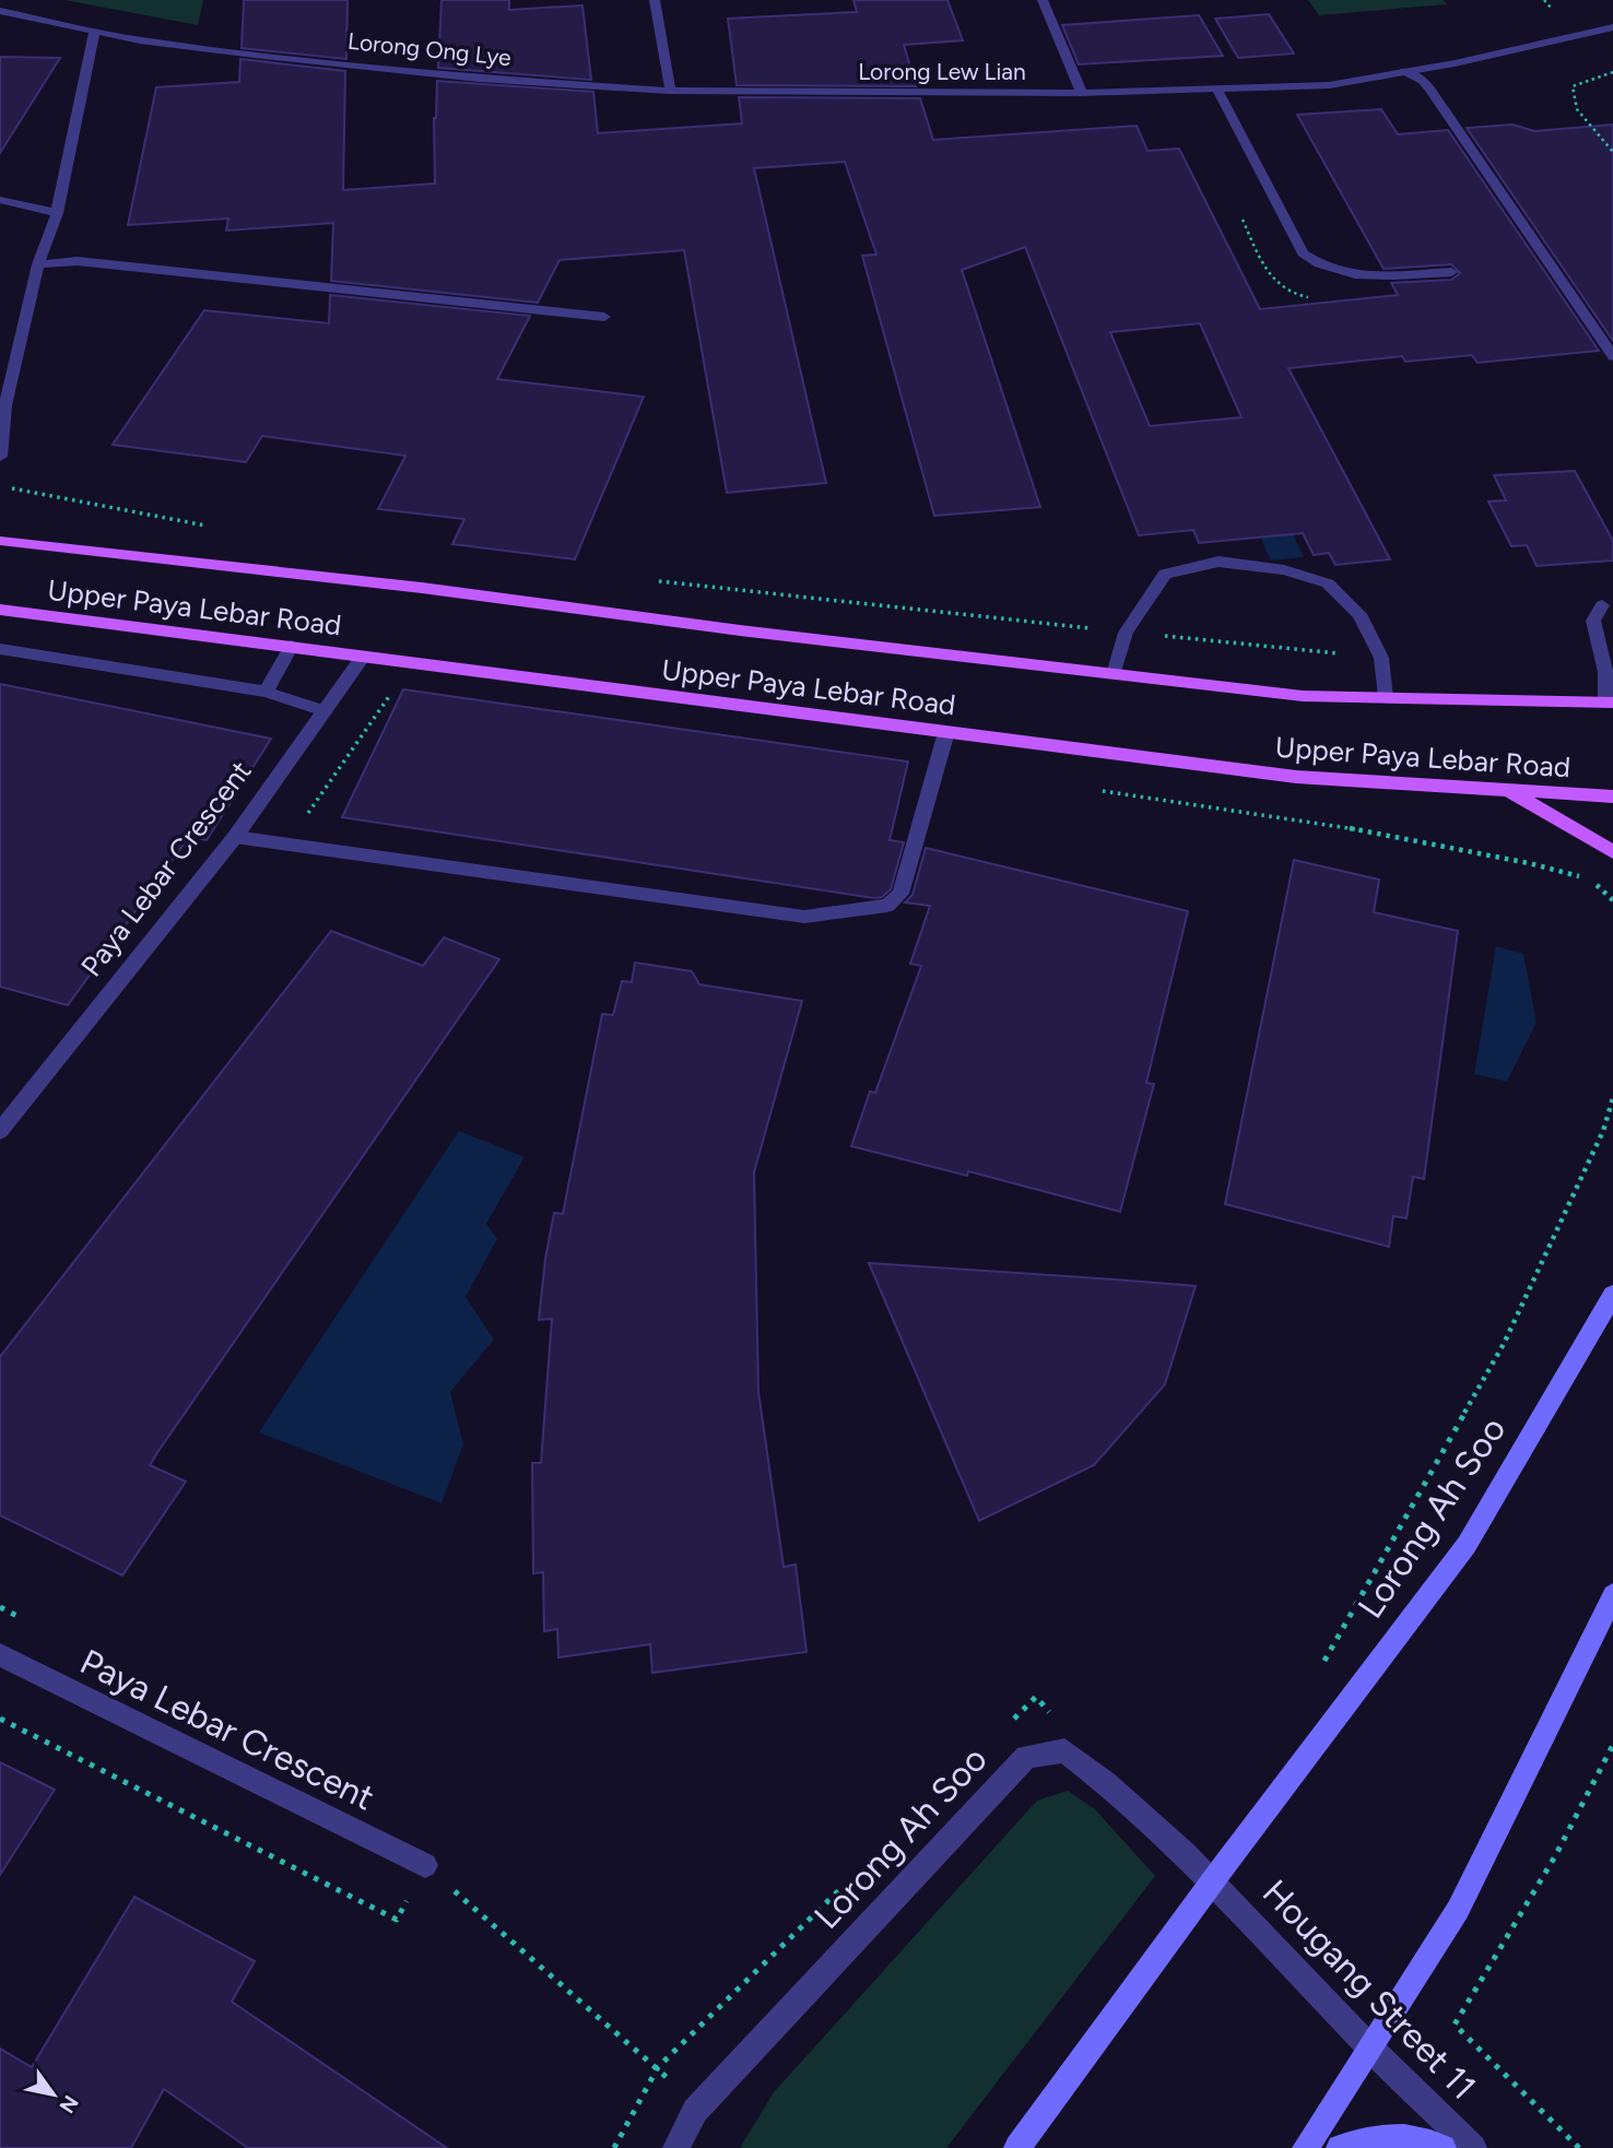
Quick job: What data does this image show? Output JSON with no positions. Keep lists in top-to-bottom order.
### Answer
{
  "streets": {
    "main road": ["Upper Paya Lebar Road", "Lorong Ah Soo"],
    "street": [
      "Lorong Ong Lye",
      "Lorong Lew Lian",
      "Paya Lebar Crescent",
      "Hougang Street 11"
    ]
  },
  "crossings": [
    ["Lorong Ong Lye", "Lorong Lew Lian"],
    ["Upper Paya Lebar Road", "Paya Lebar Crescent"],
    ["Lorong Ah Soo", "Hougang Street 11"]
  ],
  "north": "bottom right"
}
